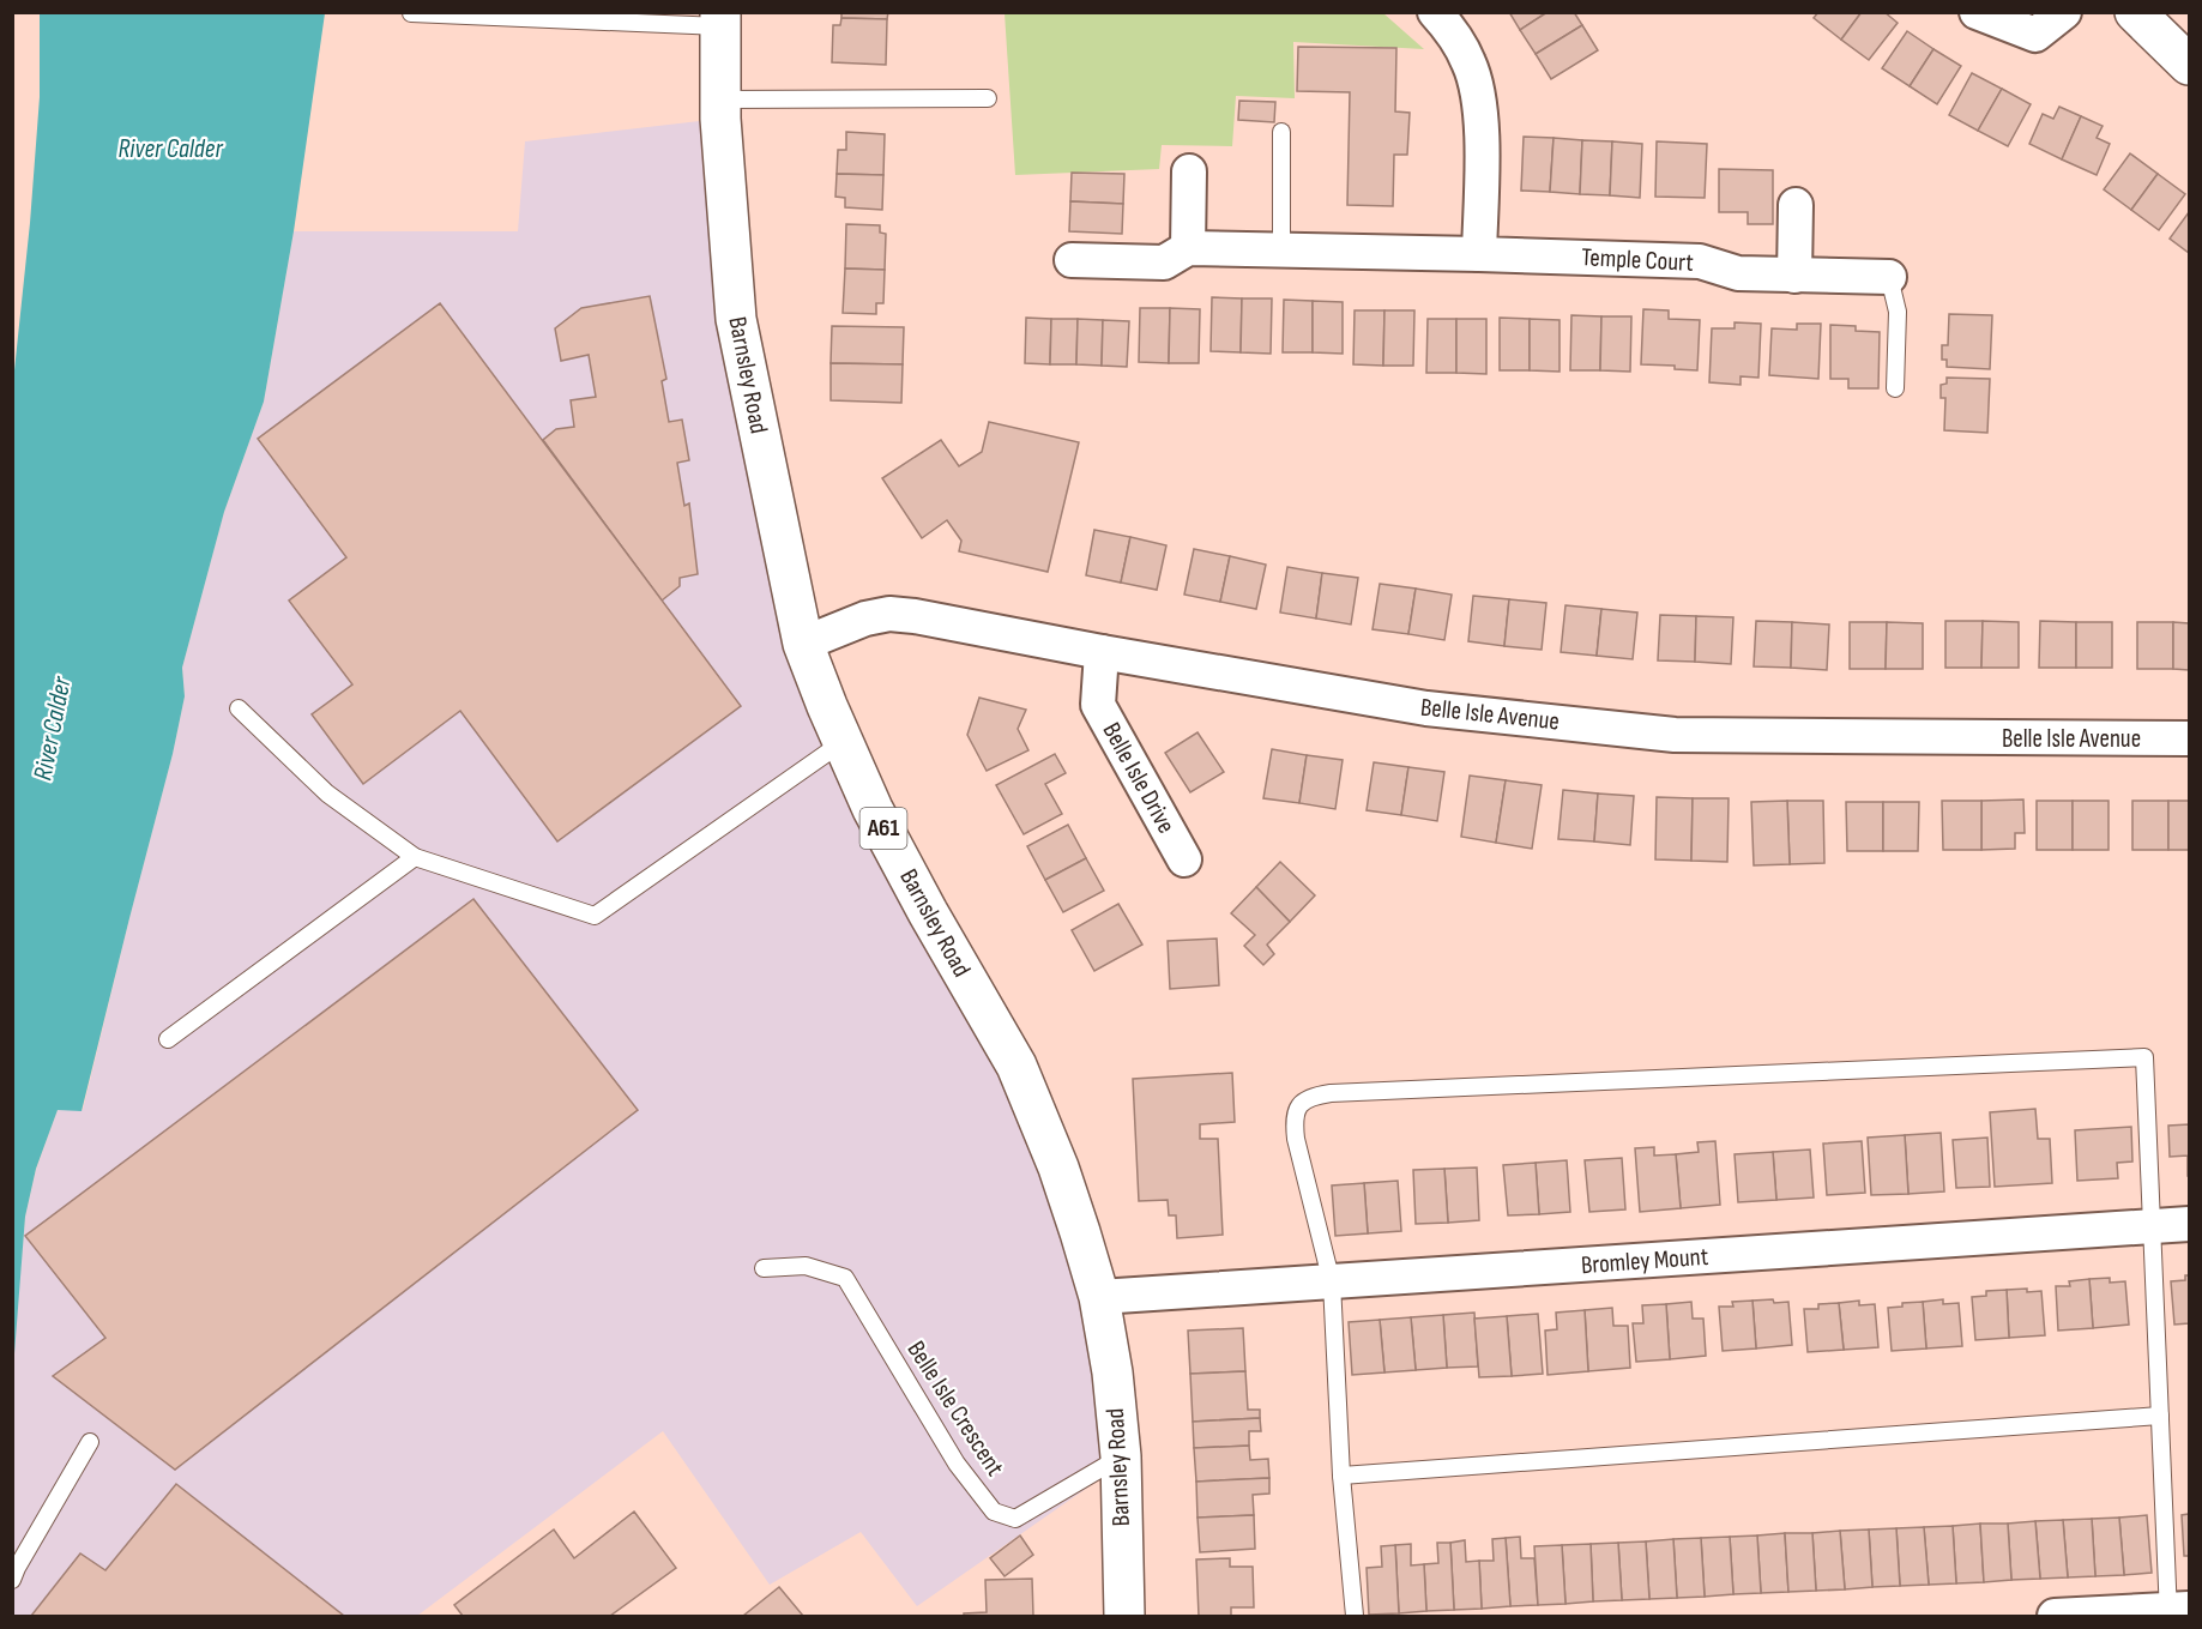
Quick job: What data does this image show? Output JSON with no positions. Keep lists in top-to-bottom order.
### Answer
{
  "streets": {
    "main road": ["Barnsley Road", "A61"],
    "street": [
      "Temple Court",
      "Belle Isle Avenue",
      "Belle Isle Drive",
      "Bromley Mount"
    ],
    "lane": ["Belle Isle Crescent"]
  },
  "crossings": [
    ["Barnsley Road", "Belle Isle Avenue"],
    ["Barnsley Road", "Bromley Mount"],
    ["Barnsley Road", "Belle Isle Crescent"],
    ["Belle Isle Avenue", "Belle Isle Drive"]
  ],
  "water": ["River Calder"]
}
